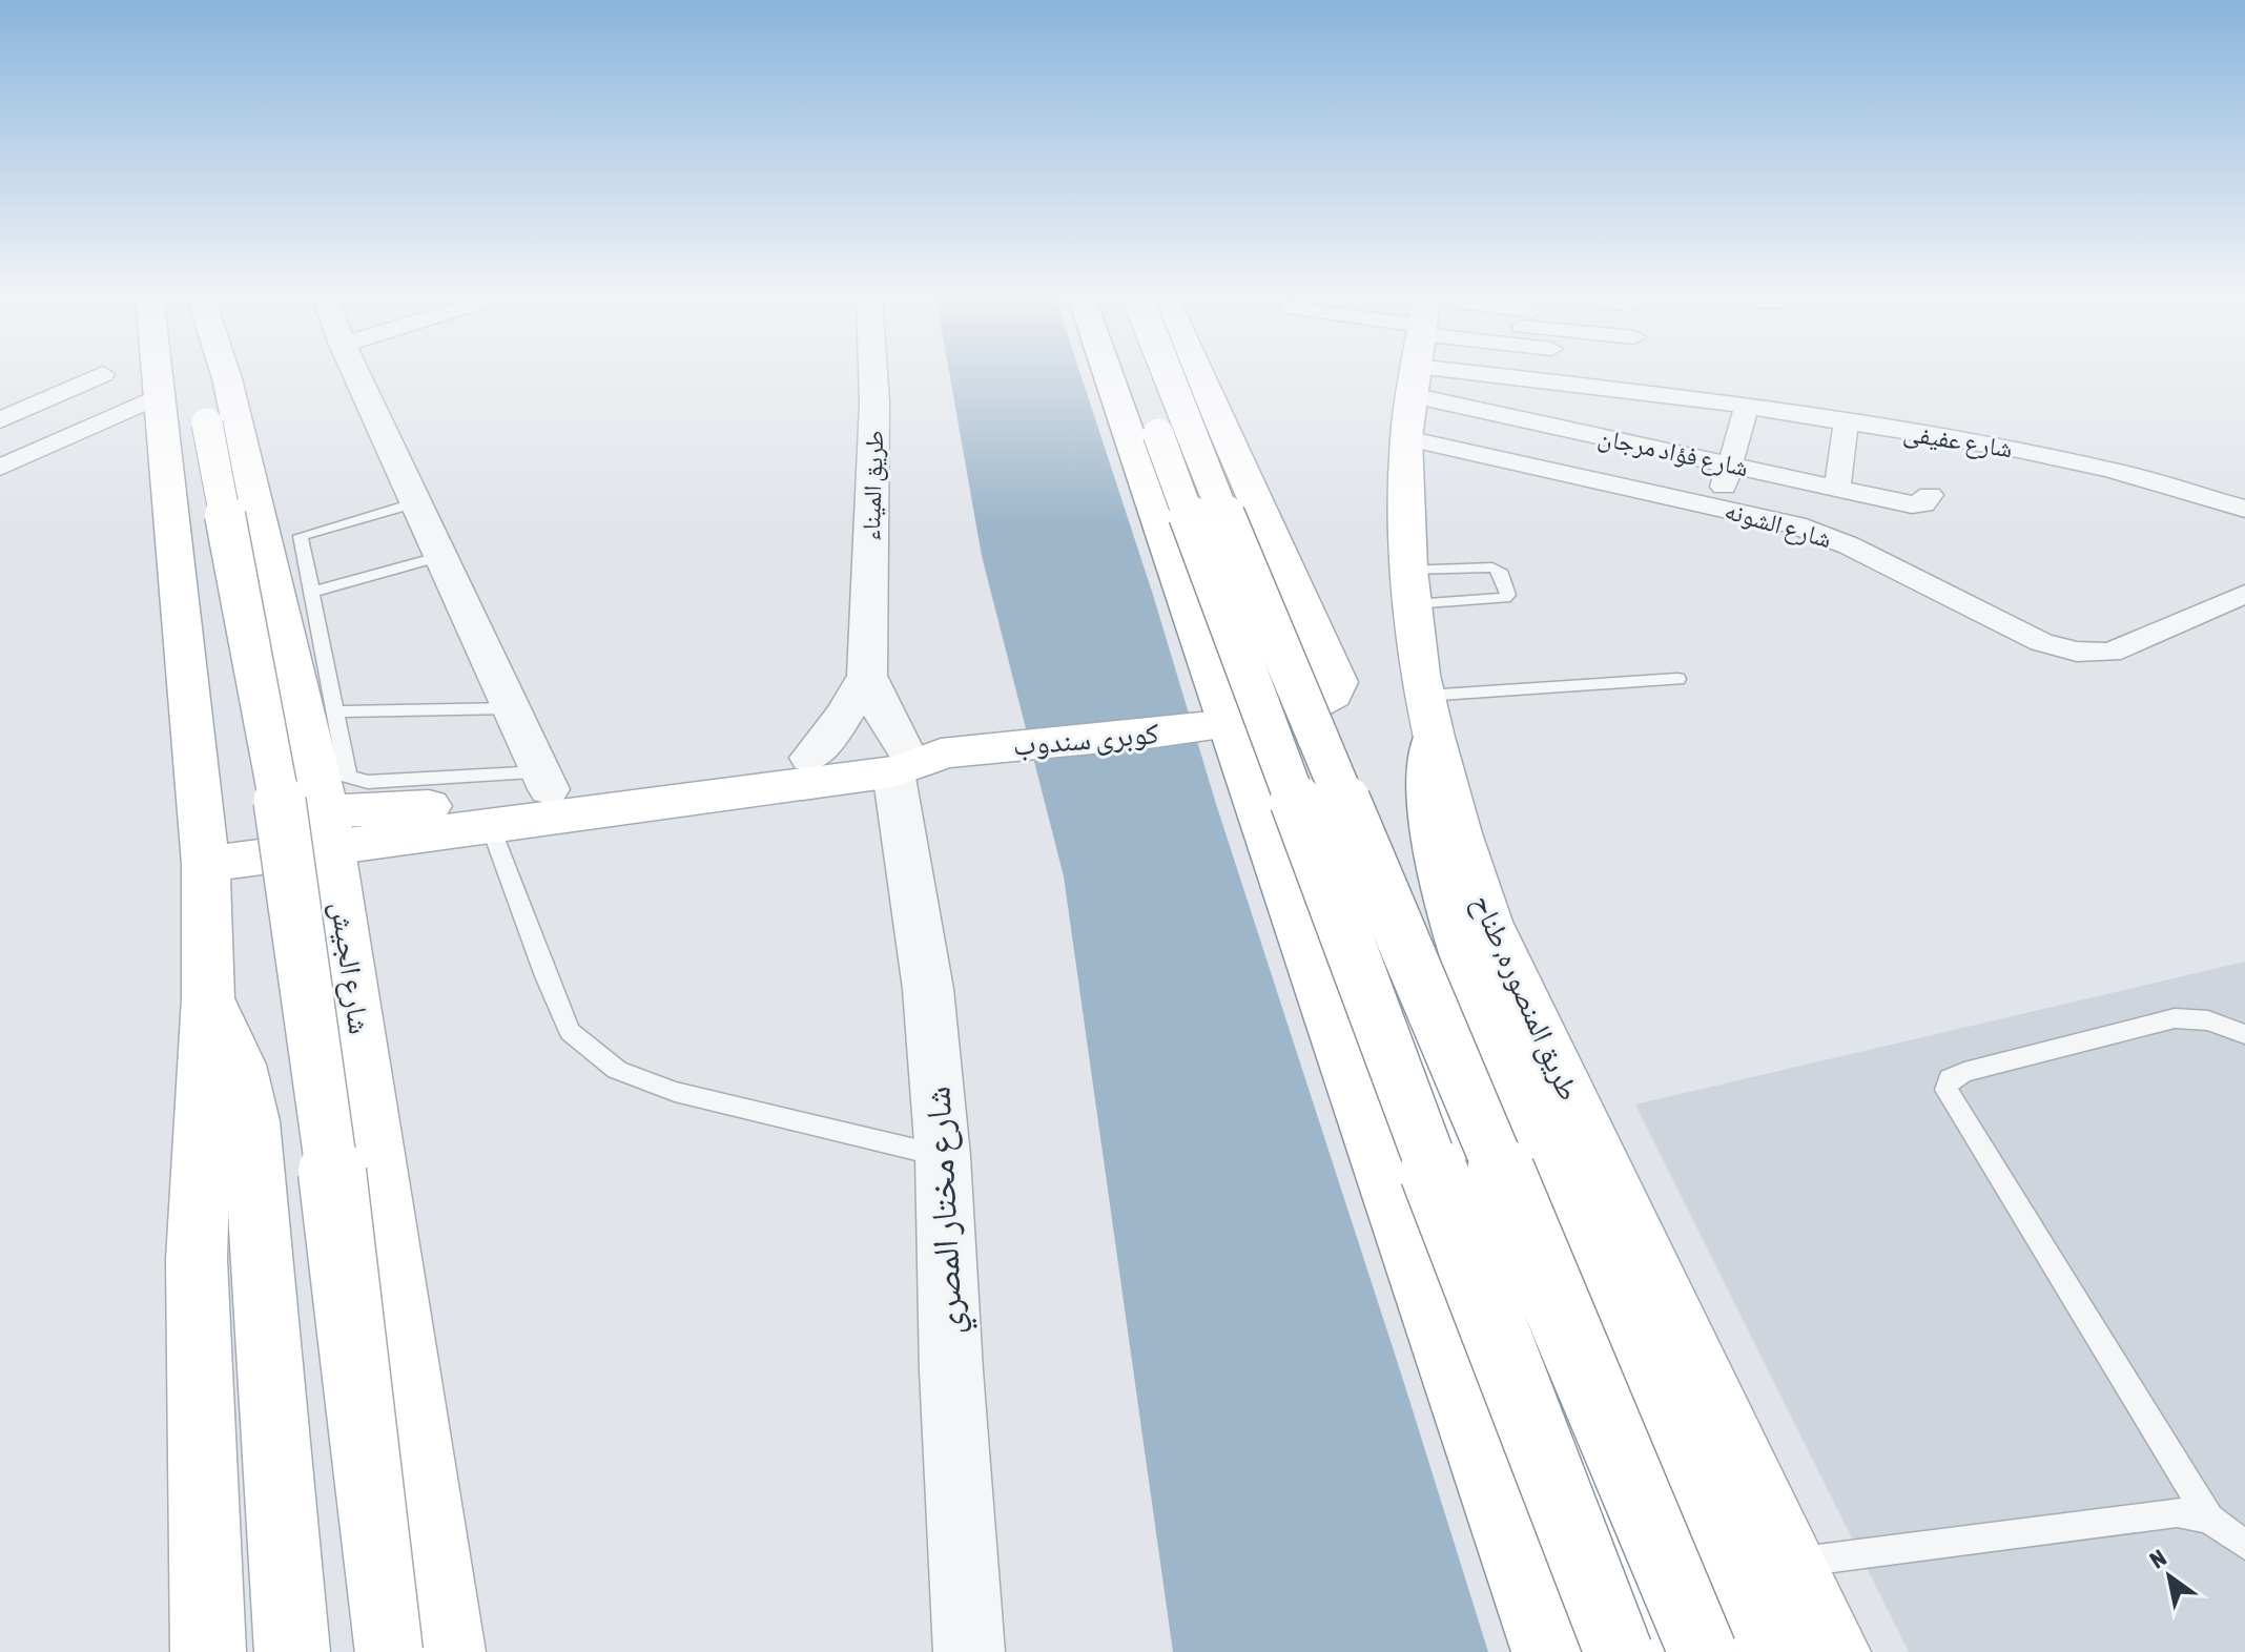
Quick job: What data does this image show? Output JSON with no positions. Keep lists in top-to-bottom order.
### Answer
{
  "streets": {
    "main road": ["كوبرى سندوب", "شارع الجيش", "طريق المنصوره, طناح"],
    "street": [
      "شارع عفيفى",
      "شارع فؤاد مرجان",
      "طريق الميناء",
      "شارع الشونه",
      "شارع مختار المصري"
    ]
  },
  "crossings": [
    ["طريق الميناء", "كوبرى سندوب"],
    ["طريق الميناء", "شارع مختار المصري"],
    ["كوبرى سندوب", "شارع مختار المصري"]
  ],
  "north": "top left"
}
